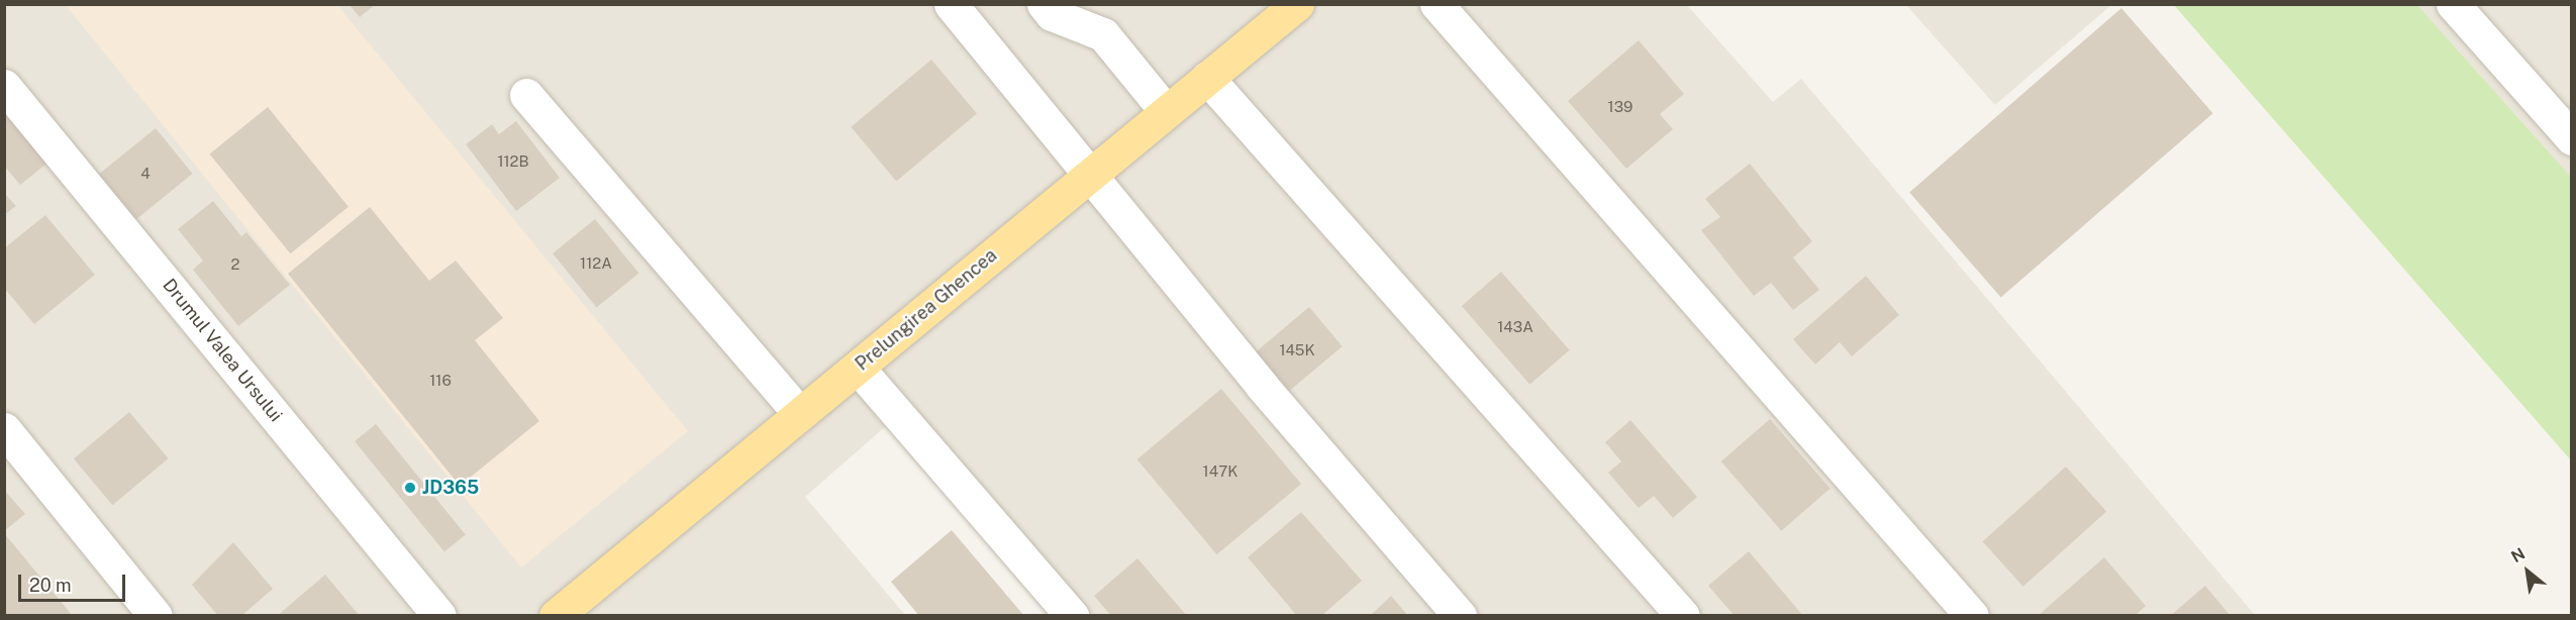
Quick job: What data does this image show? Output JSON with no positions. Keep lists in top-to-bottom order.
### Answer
{
  "streets": {
    "main road": ["Prelungirea Ghencea"],
    "street": ["Drumul Valea Ursului"]
  },
  "places": ["JD365"],
  "house_numbers": [
    "139",
    "112B",
    "4",
    "112A",
    "2",
    "143A",
    "145K",
    "116",
    "147K"
  ],
  "scale_bar": "20 m",
  "north": "top left"
}
